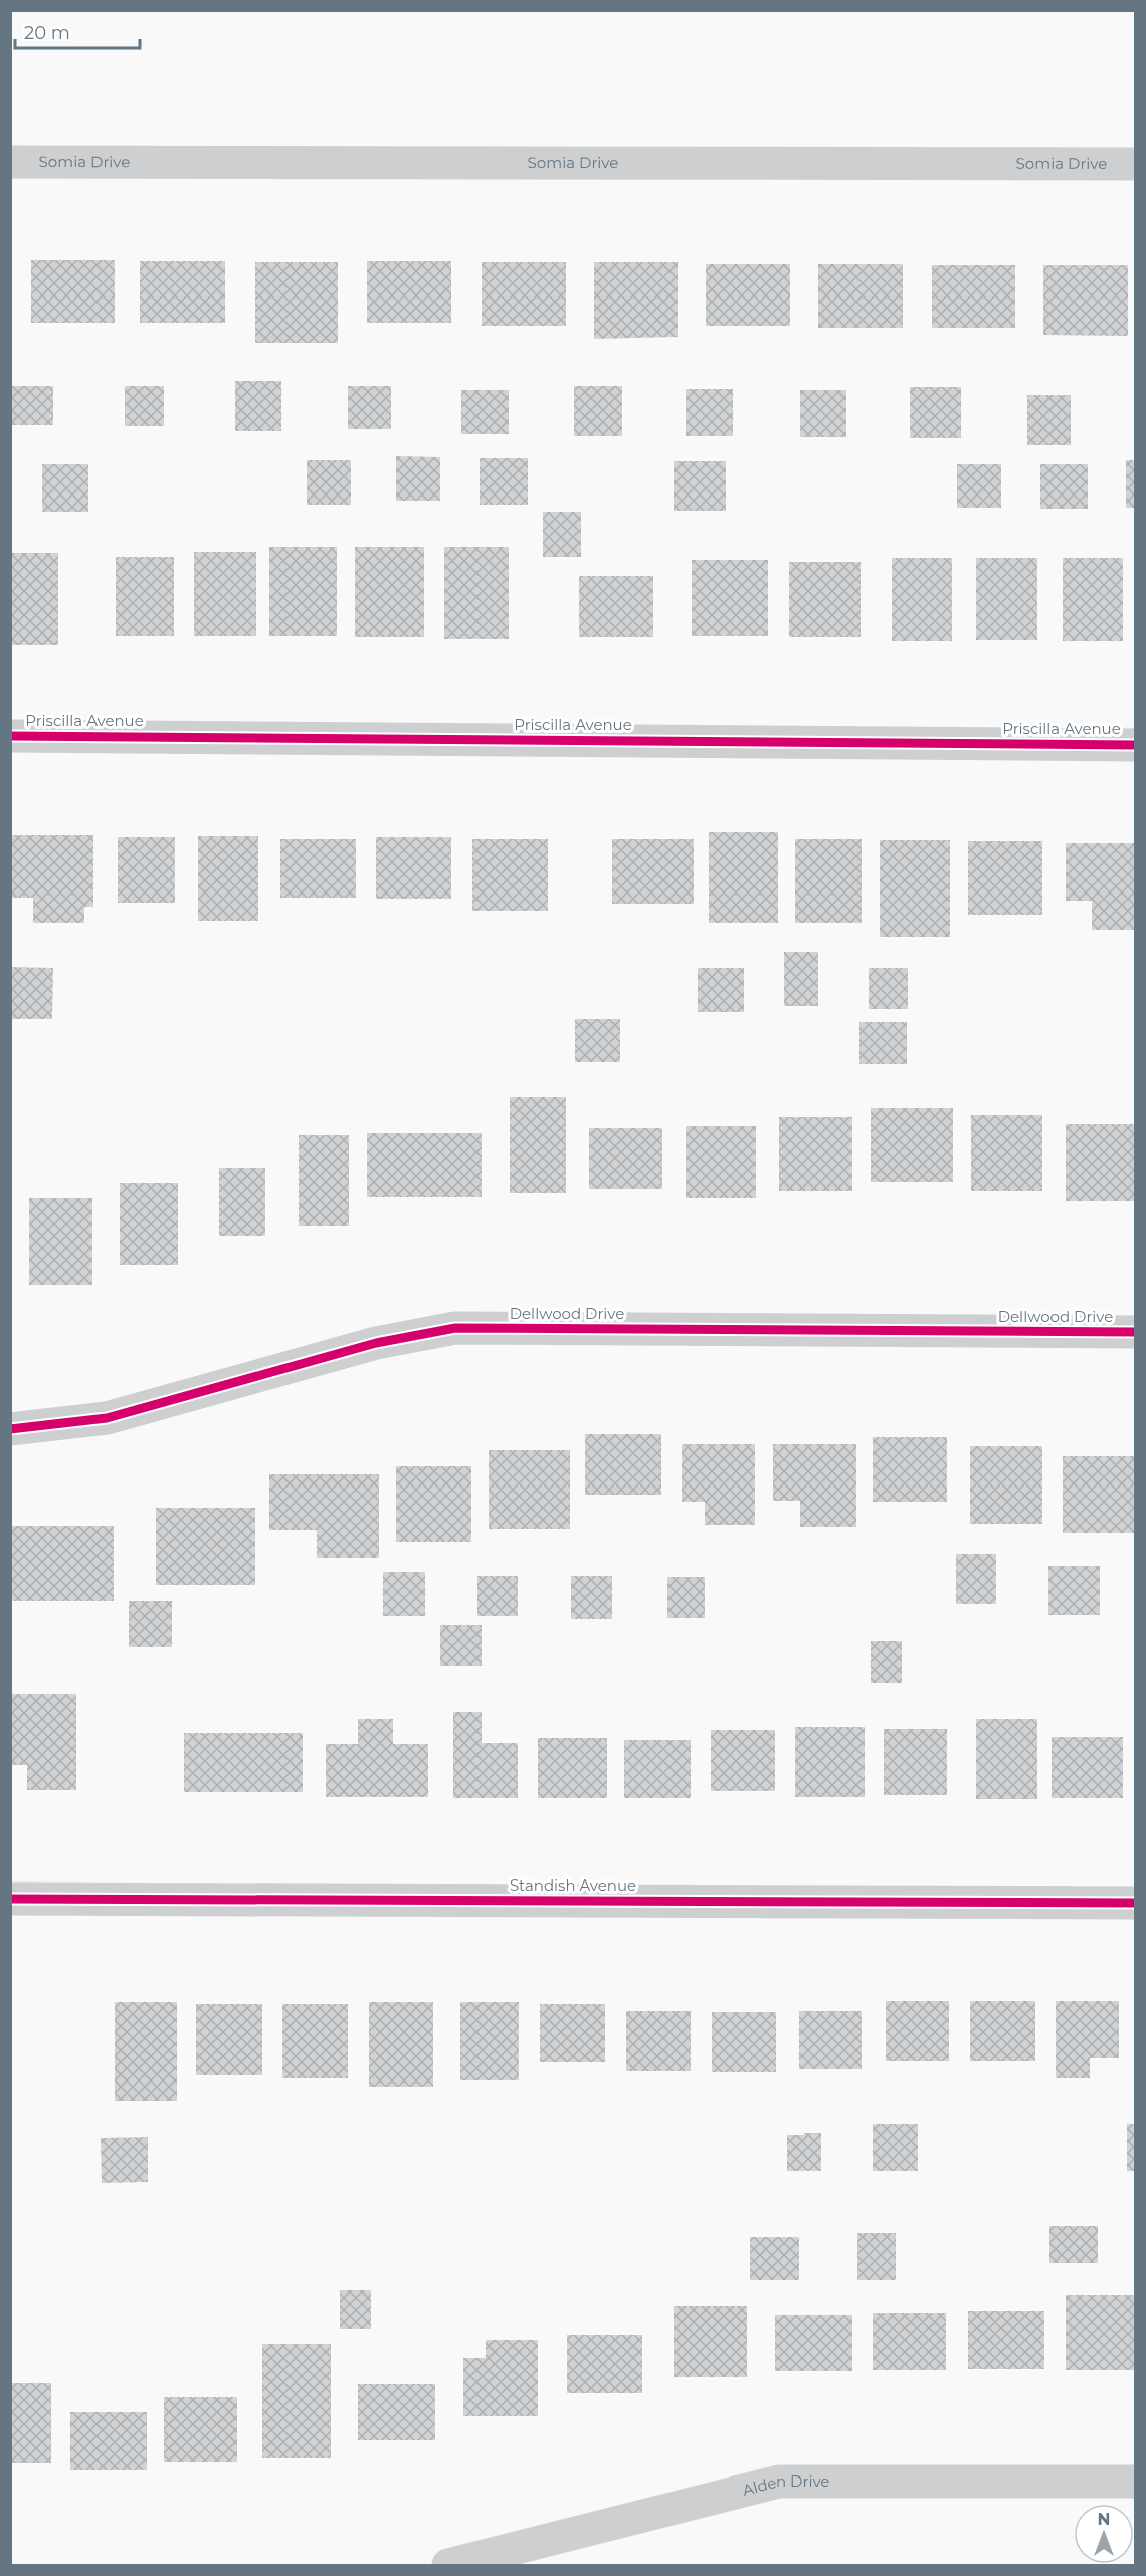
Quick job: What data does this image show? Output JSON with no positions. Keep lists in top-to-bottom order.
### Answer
{
  "streets": {
    "street": [
      "Somia Drive",
      "Priscilla Avenue",
      "Dellwood Drive",
      "Standish Avenue",
      "Alden Drive"
    ]
  },
  "scale_bar": "20 m",
  "north": "top"
}
